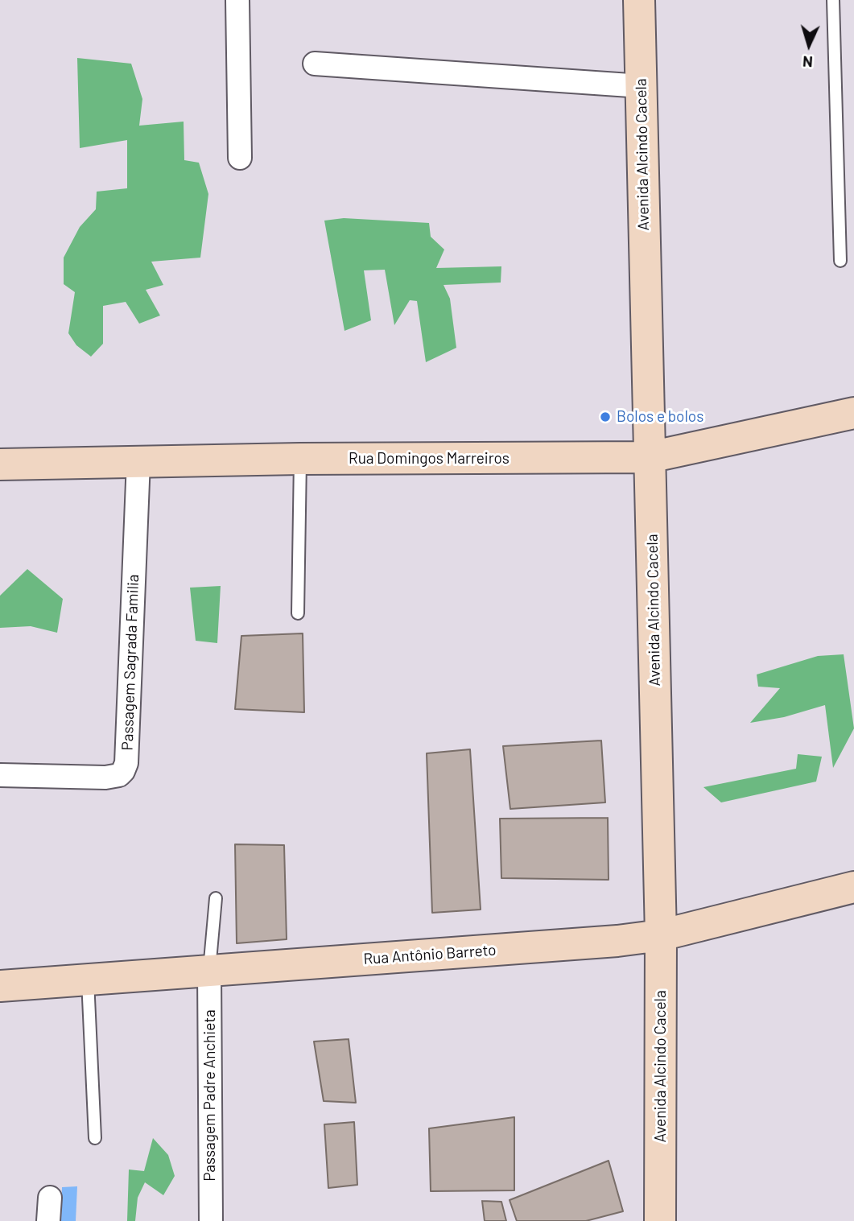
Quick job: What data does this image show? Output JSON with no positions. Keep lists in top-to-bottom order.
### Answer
{
  "streets": {
    "main road": ["Avenida Alcindo Cacela", "Rua Domingos Marreiros", "Rua Antônio Barreto"],
    "street": ["Passagem Sagrada Familia", "Passagem Padre Anchieta"]
  },
  "crossings": [
    ["Avenida Alcindo Cacela", "Rua Domingos Marreiros"],
    ["Avenida Alcindo Cacela", "Rua Antônio Barreto"],
    ["Rua Domingos Marreiros", "Passagem Sagrada Familia"],
    ["Rua Antônio Barreto", "Passagem Padre Anchieta"]
  ],
  "places": ["Bolos e bolos"],
  "north": "bottom"
}
